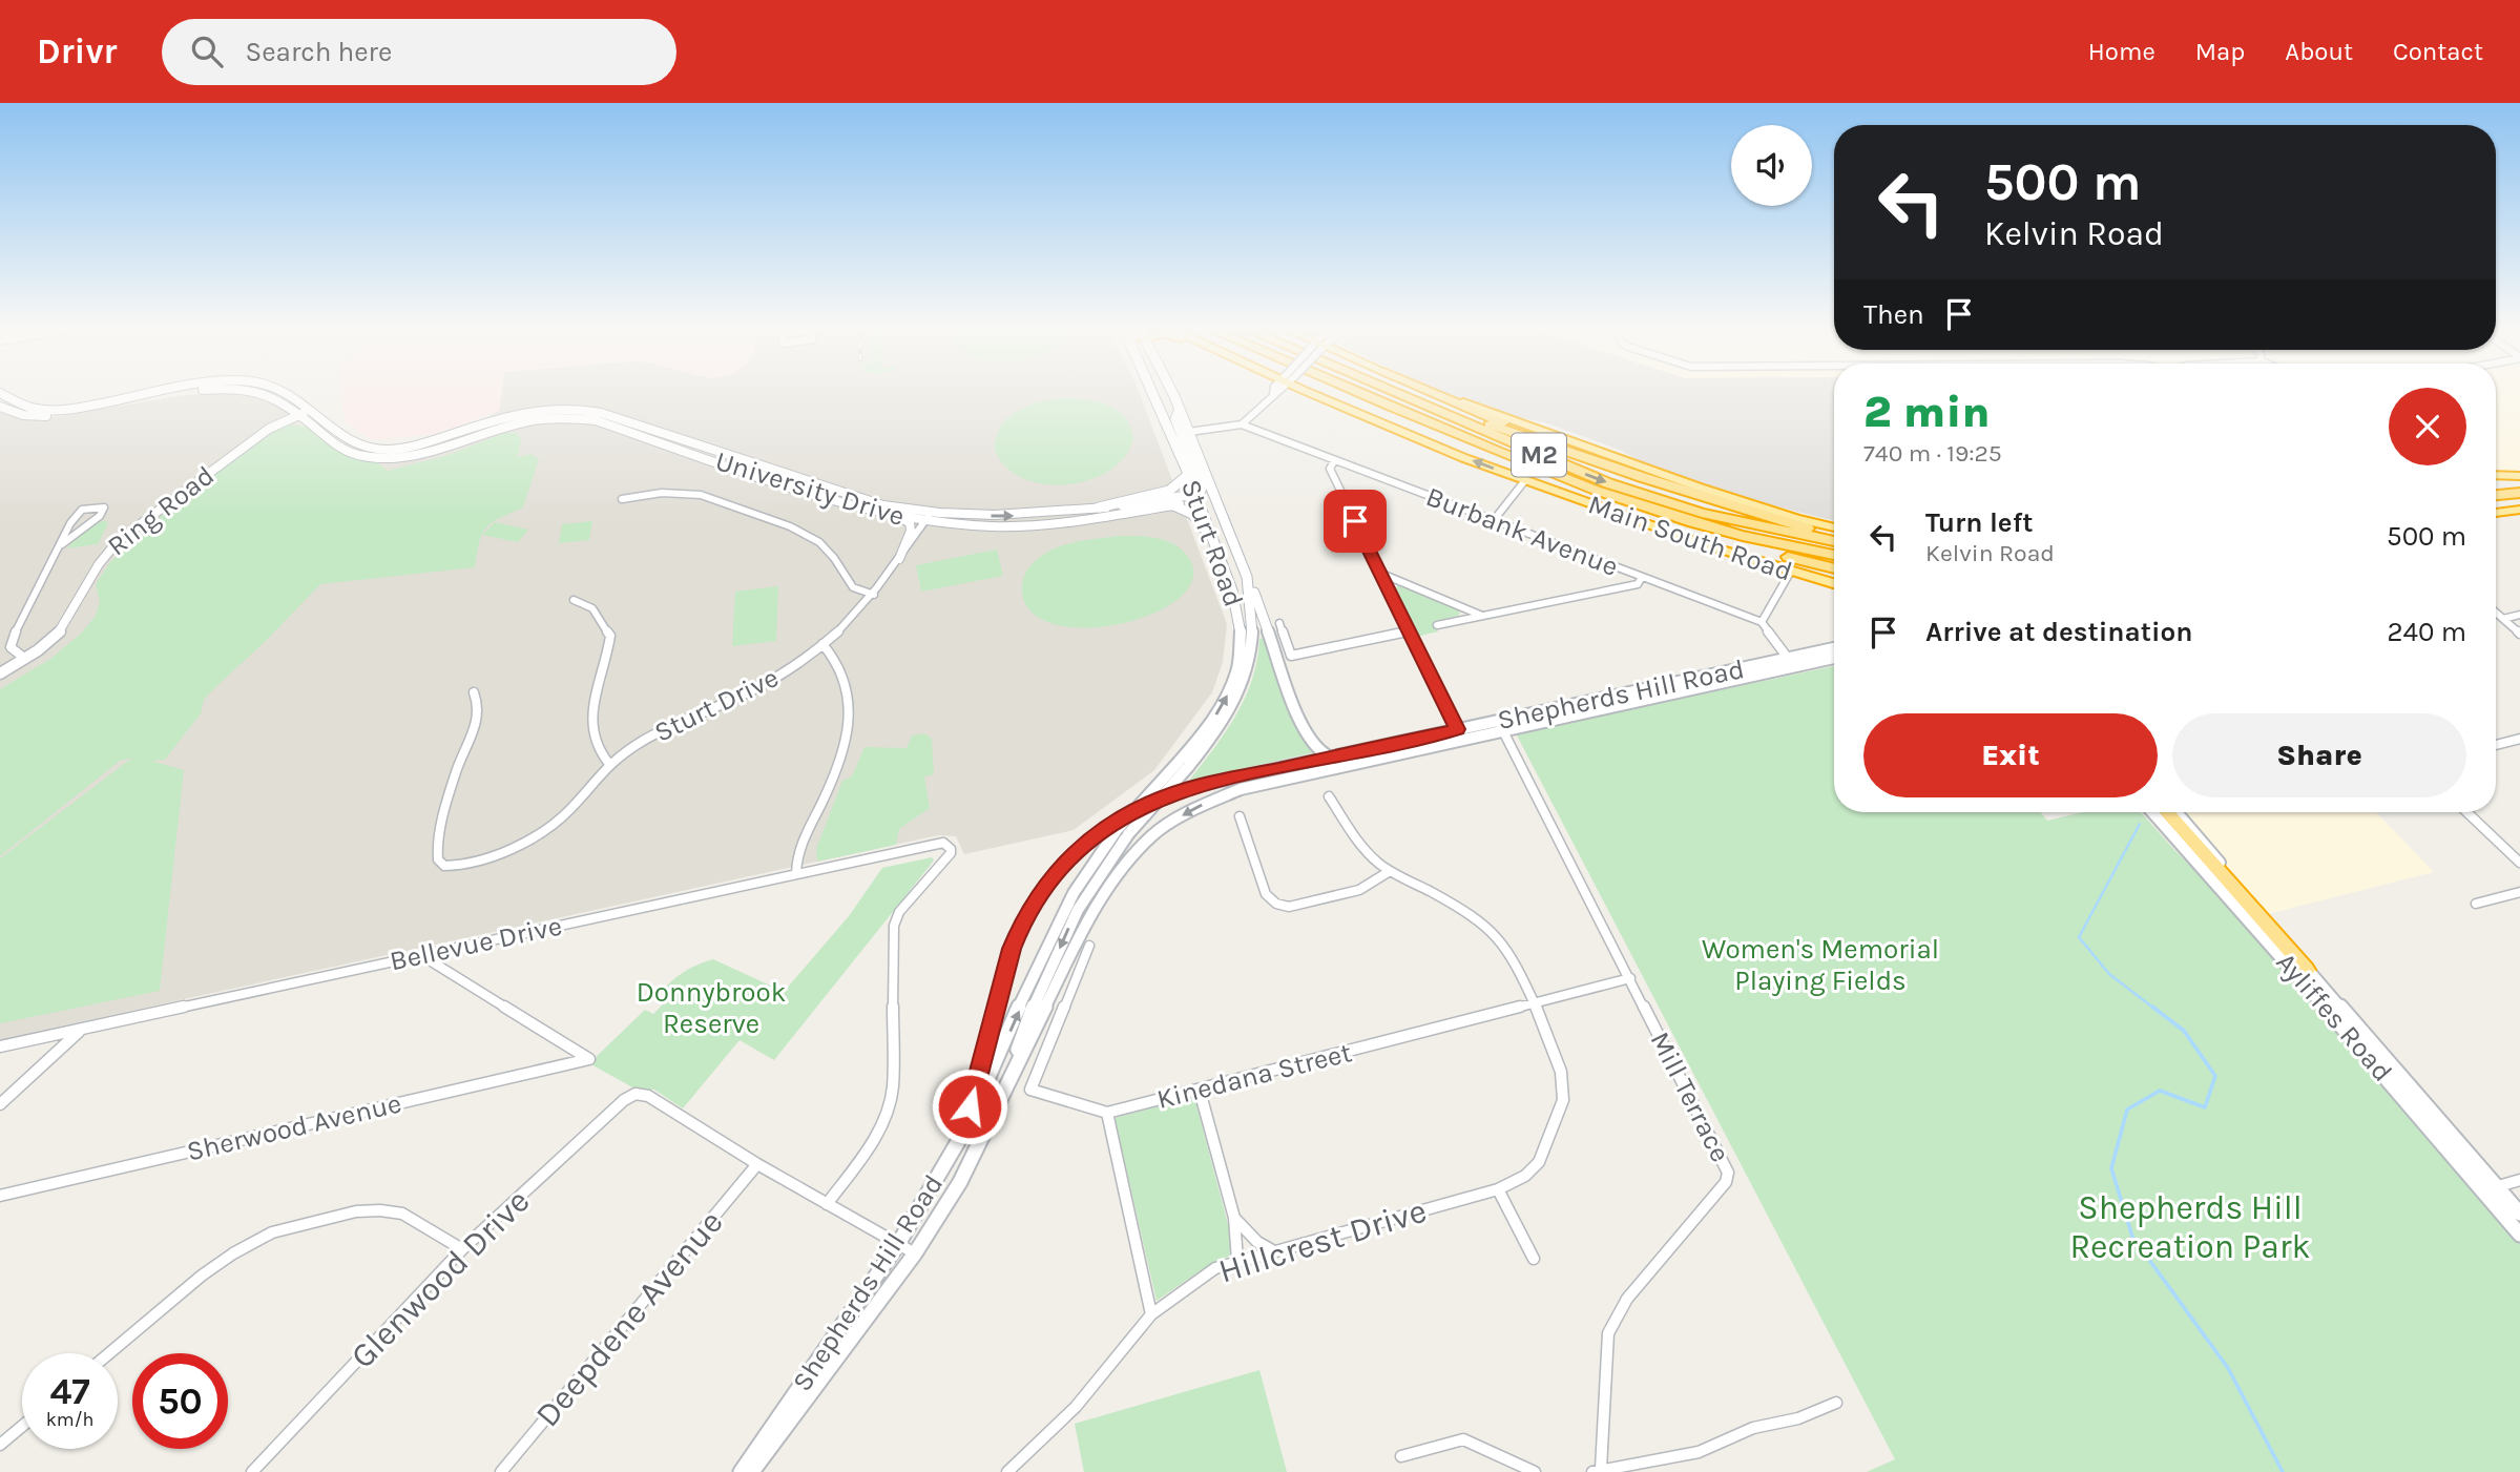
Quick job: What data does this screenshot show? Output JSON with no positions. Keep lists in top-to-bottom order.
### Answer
{
  "streets": {
    "highway": ["M2", "Main South Road"],
    "main road": ["Sturt Road", "Shepherds Hill Road", "Ayliffes Road"],
    "street": [
      "University Drive",
      "Ring Road",
      "Burbank Avenue",
      "Sturt Drive",
      "Bellevue Drive",
      "Kinedana Street",
      "Mill Terrace",
      "Sherwood Avenue",
      "Hillcrest Drive",
      "Glenwood Drive",
      "Deepdene Avenue"
    ]
  },
  "crossings": [
    ["University Drive", "Ring Road"],
    ["University Drive", "Sturt Road"],
    ["University Drive", "Sturt Drive"],
    ["Sturt Road", "Shepherds Hill Road"],
    ["Shepherds Hill Road", "Mill Terrace"],
    ["Bellevue Drive", "Sherwood Avenue"],
    ["Kinedana Street", "Mill Terrace"],
    ["Kinedana Street", "Hillcrest Drive"],
    ["Glenwood Drive", "Deepdene Avenue"]
  ],
  "parks": ["Women's Memorial Playing Fields", "Donnybrook Reserve", "Shepherds Hill Recreation Park"],
  "page": {
    "header": "Drivr",
    "search": "Search here",
    "nav": [
      "Home",
      "Map",
      "About",
      "Contact"
    ],
    "turn": ["500 m", "Kelvin Road"],
    "then": "Then",
    "heading": ["2 min", "740 m · 19:25"],
    "list": [
      {
        "name": "Turn left",
        "note": "Kelvin Road",
        "value": "500 m"
      },
      {
        "name": "Arrive at destination",
        "value": "240 m"
      }
    ],
    "buttons": ["Exit", "Share"],
    "speed": "47 km/h",
    "limit": "50"
  }
}
